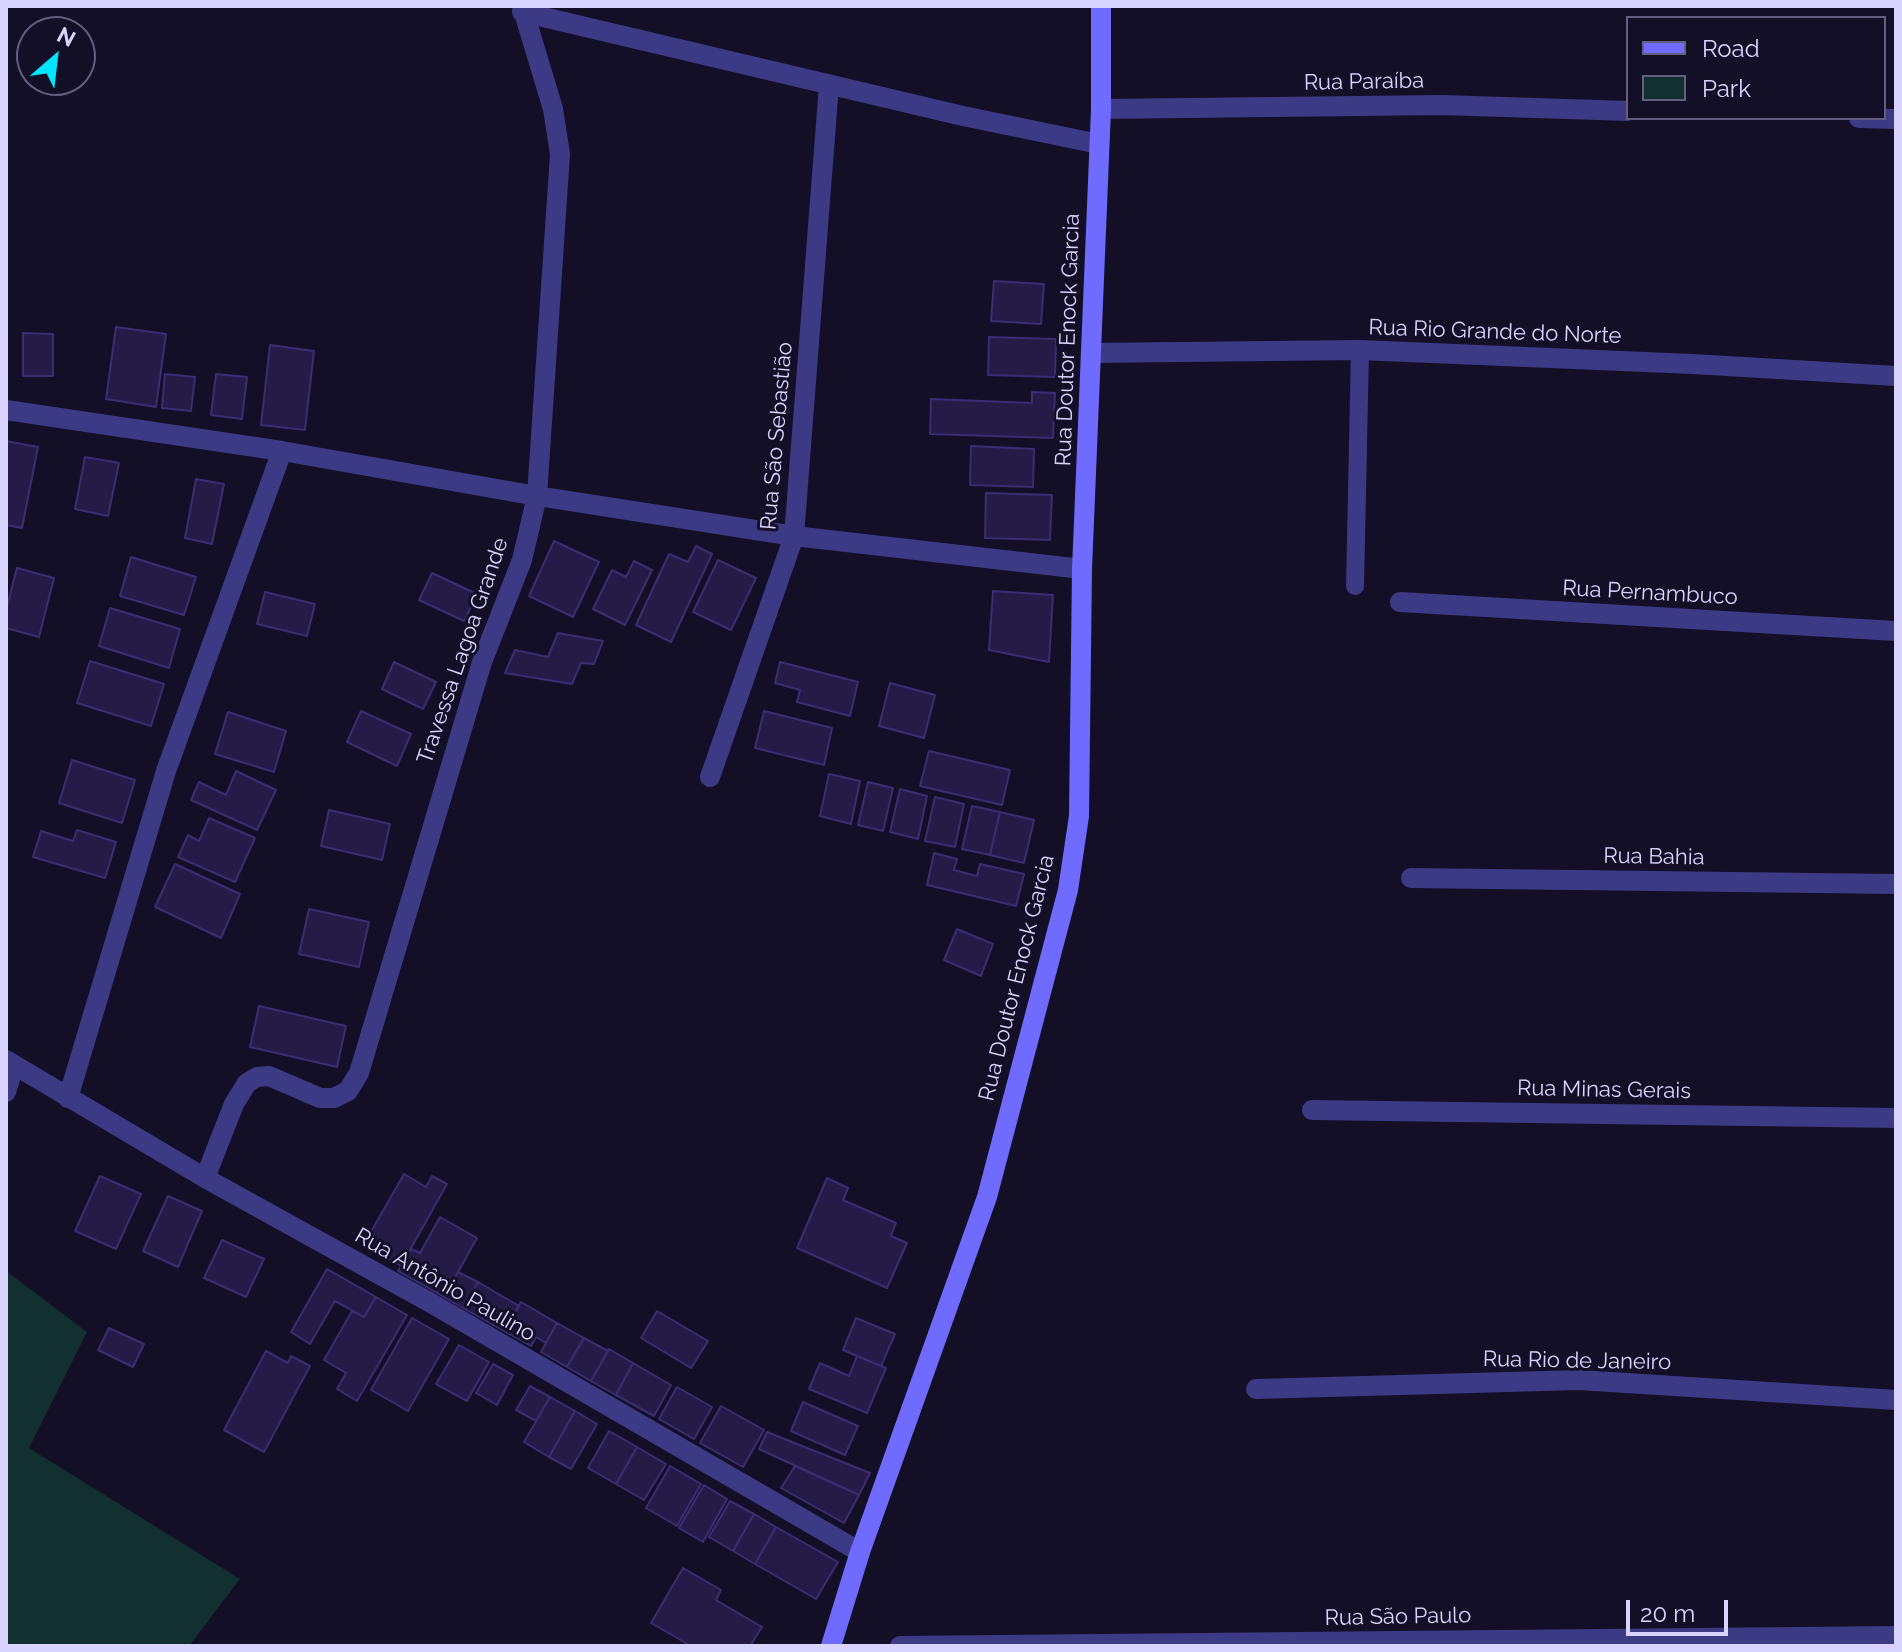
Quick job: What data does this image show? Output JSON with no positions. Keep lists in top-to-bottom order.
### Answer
{
  "streets": {
    "street": [
      "Rua Paraíba",
      "Rua Rio Grande do Norte",
      "Rua Doutor Enock Garcia",
      "Rua São Sebastião",
      "Rua Pernambuco",
      "Travessa Lagoa Grande",
      "Rua Bahia",
      "Rua Minas Gerais",
      "Rua Antônio Paulino",
      "Rua Rio de Janeiro",
      "Rua São Paulo"
    ]
  },
  "crossings": [
    ["Rua Paraíba", "Rua Doutor Enock Garcia"],
    ["Rua Rio Grande do Norte", "Rua Doutor Enock Garcia"],
    ["Rua Doutor Enock Garcia", "Rua Antônio Paulino"],
    ["Travessa Lagoa Grande", "Rua Antônio Paulino"]
  ],
  "legend": ["Road", "Park"],
  "scale_bar": "20 m",
  "north": "top right"
}
